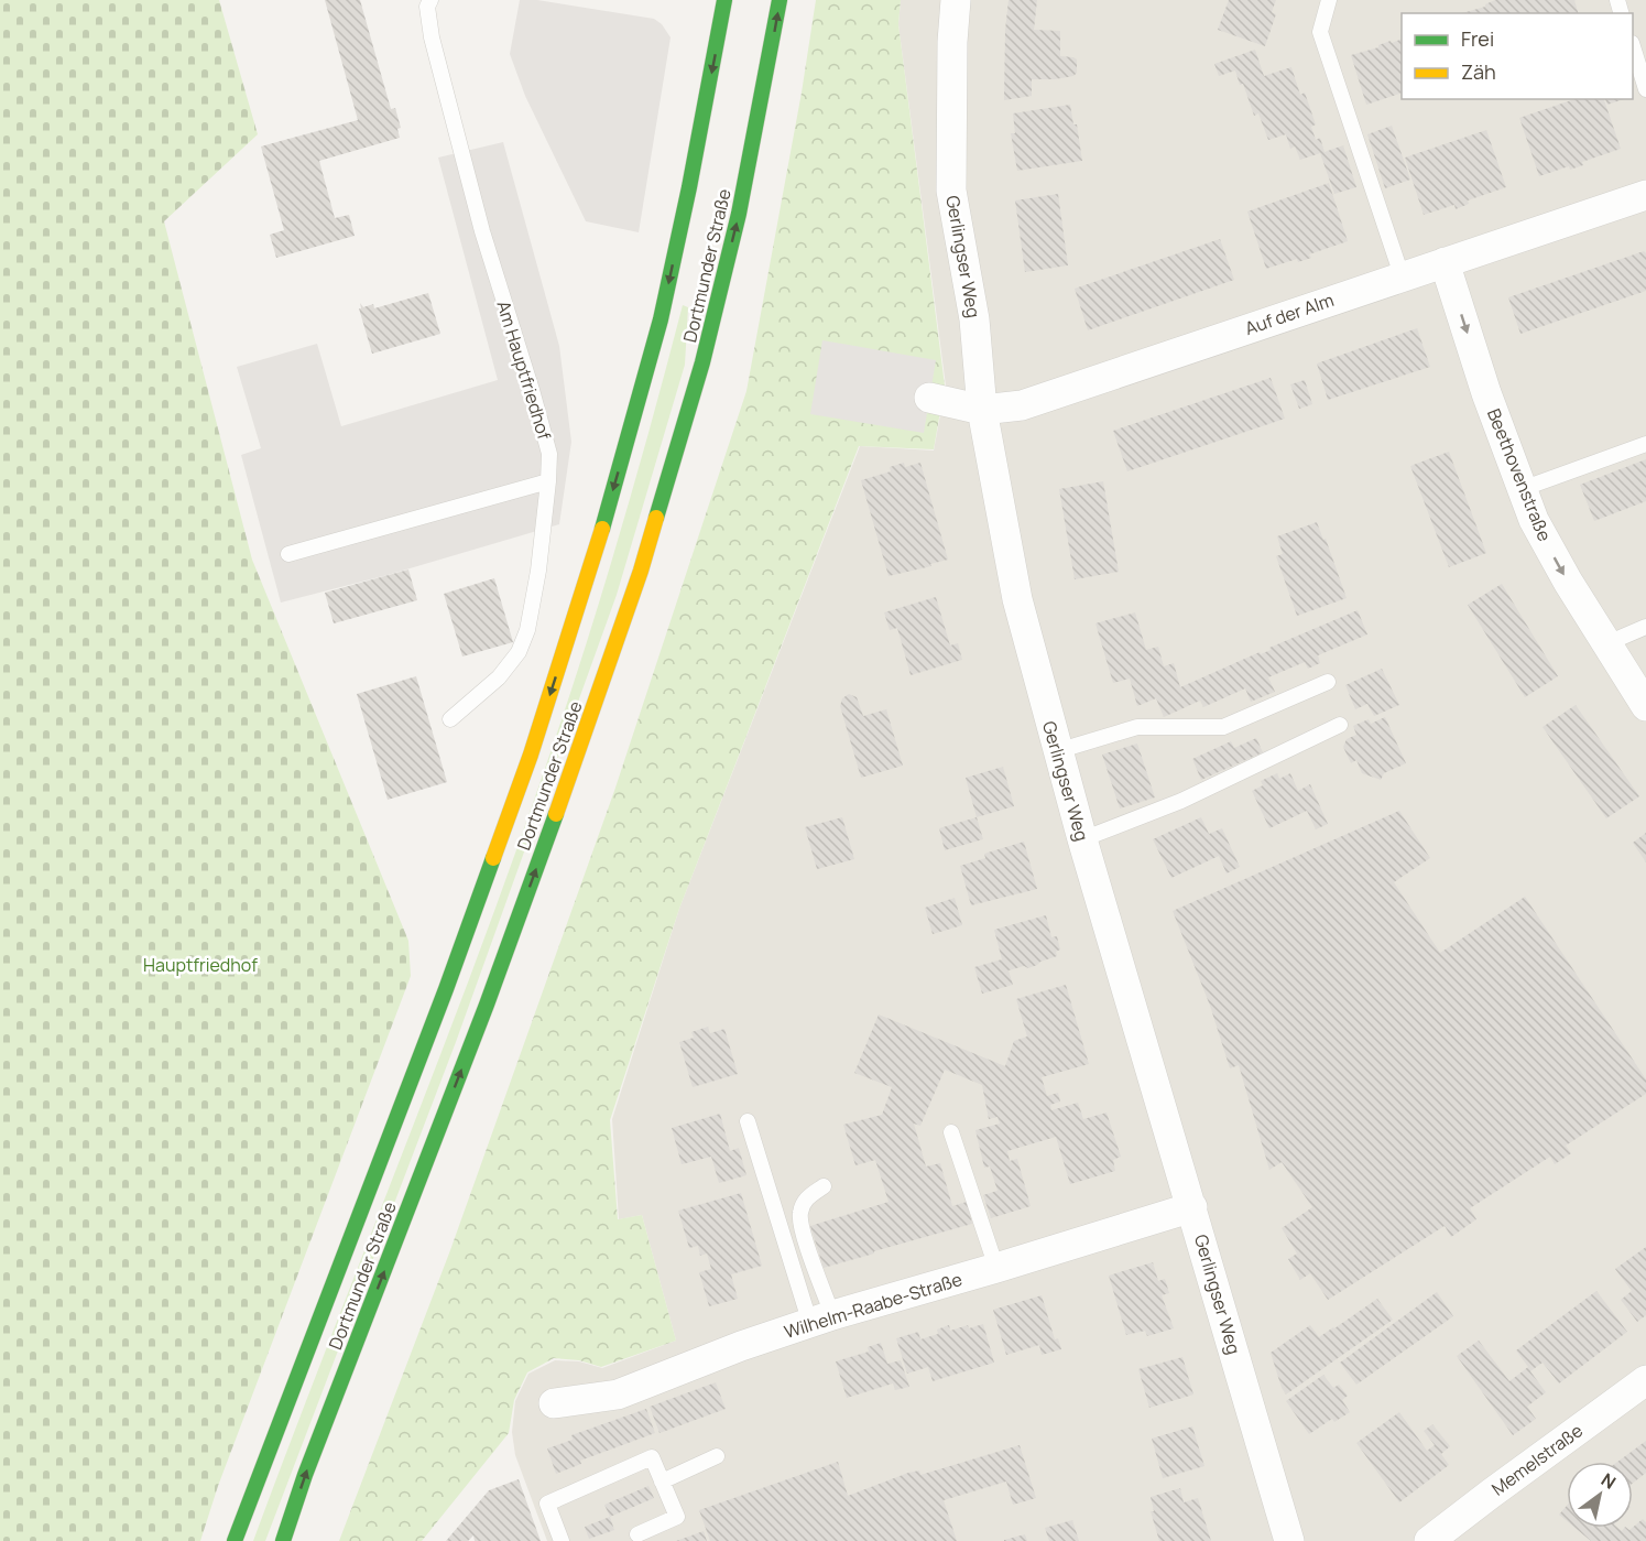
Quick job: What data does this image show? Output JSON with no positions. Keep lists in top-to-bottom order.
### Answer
{
  "streets": {
    "main road": ["Dortmunder Straße"],
    "street": [
      "Gerlingser Weg",
      "Auf der Alm",
      "Beethovenstraße",
      "Wilhelm-Raabe-Straße",
      "Memelstraße"
    ],
    "lane": ["Am Hauptfriedhof"]
  },
  "crossings": [
    ["Gerlingser Weg", "Auf der Alm"],
    ["Gerlingser Weg", "Wilhelm-Raabe-Straße"],
    ["Auf der Alm", "Beethovenstraße"]
  ],
  "one_way": ["Beethovenstraße"],
  "parks": ["Hauptfriedhof"],
  "legend": ["Frei", "Zäh"],
  "north": "top right"
}
